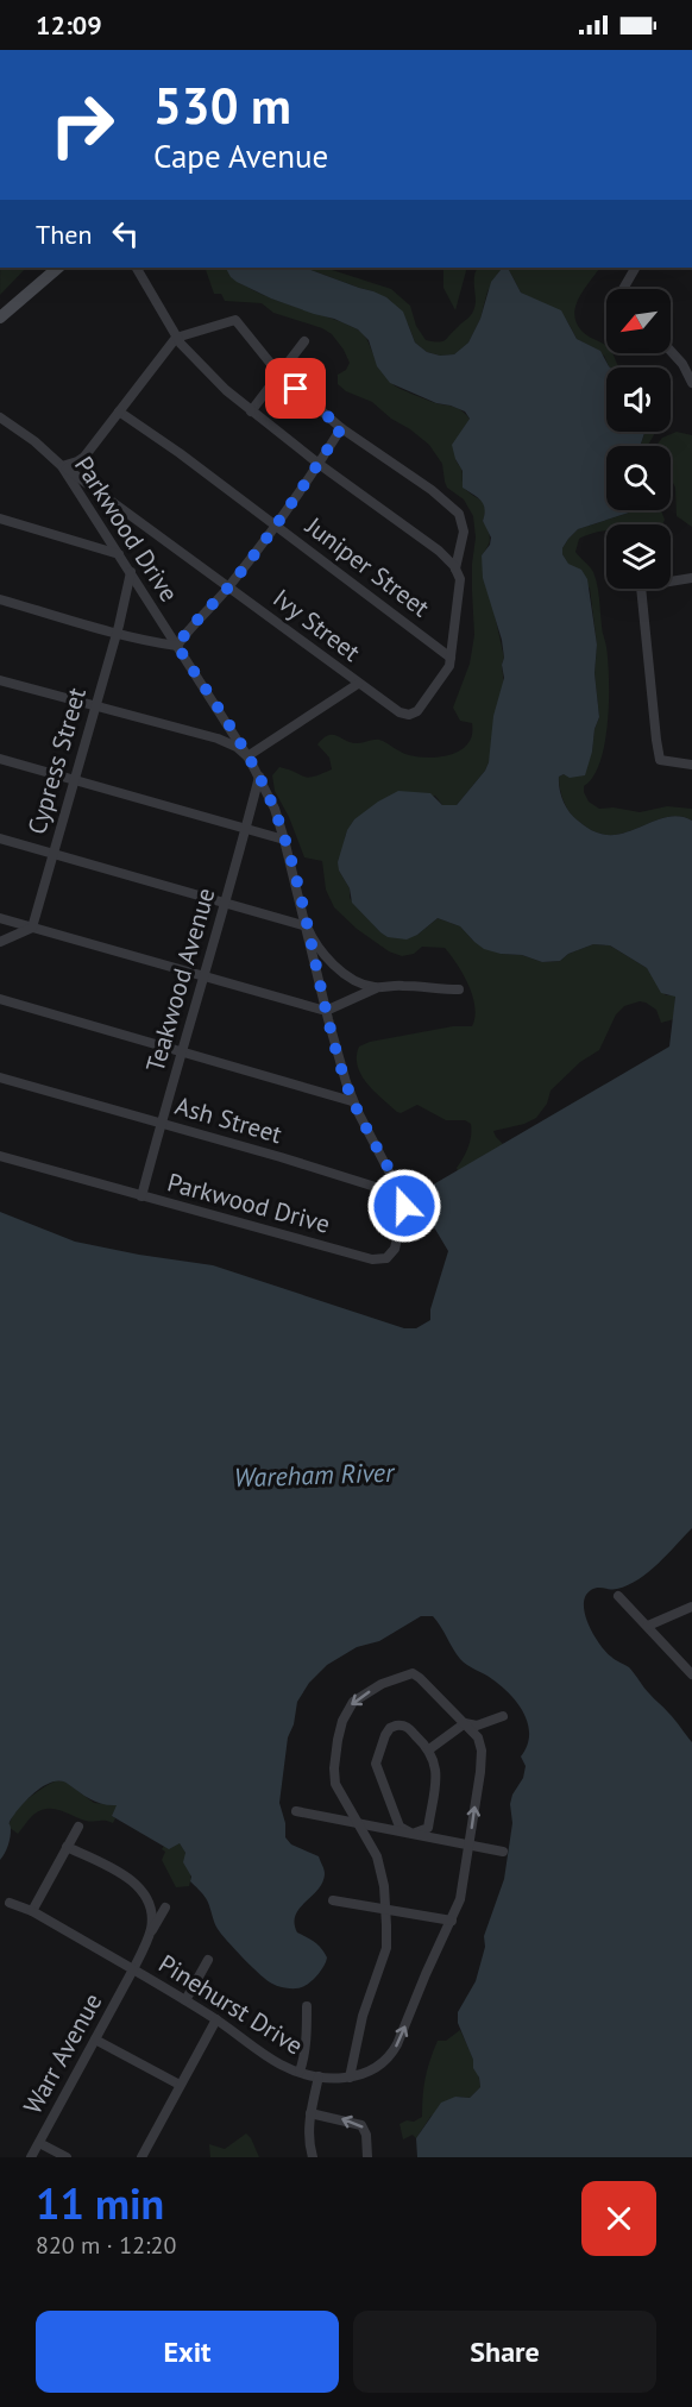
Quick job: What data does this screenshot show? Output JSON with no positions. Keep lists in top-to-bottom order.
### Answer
{
  "streets": {
    "street": [
      "Parkwood Drive",
      "Juniper Street",
      "Ivy Street",
      "Cypress Street",
      "Teakwood Avenue",
      "Ash Street",
      "Pinehurst Drive",
      "Warr Avenue"
    ]
  },
  "crossings": [
    ["Parkwood Drive", "Ivy Street"],
    ["Parkwood Drive", "Cypress Street"],
    ["Parkwood Drive", "Teakwood Avenue"],
    ["Parkwood Drive", "Ash Street"],
    ["Juniper Street", "Ivy Street"],
    ["Teakwood Avenue", "Ash Street"],
    ["Pinehurst Drive", "Warr Avenue"]
  ],
  "water": ["Wareham River"],
  "north": "bottom left",
  "page": {
    "status": "12:09",
    "turn": ["530 m", "Cape Avenue"],
    "then": "Then",
    "heading": ["11 min", "820 m · 12:20"],
    "buttons": ["Exit", "Share"]
  }
}
